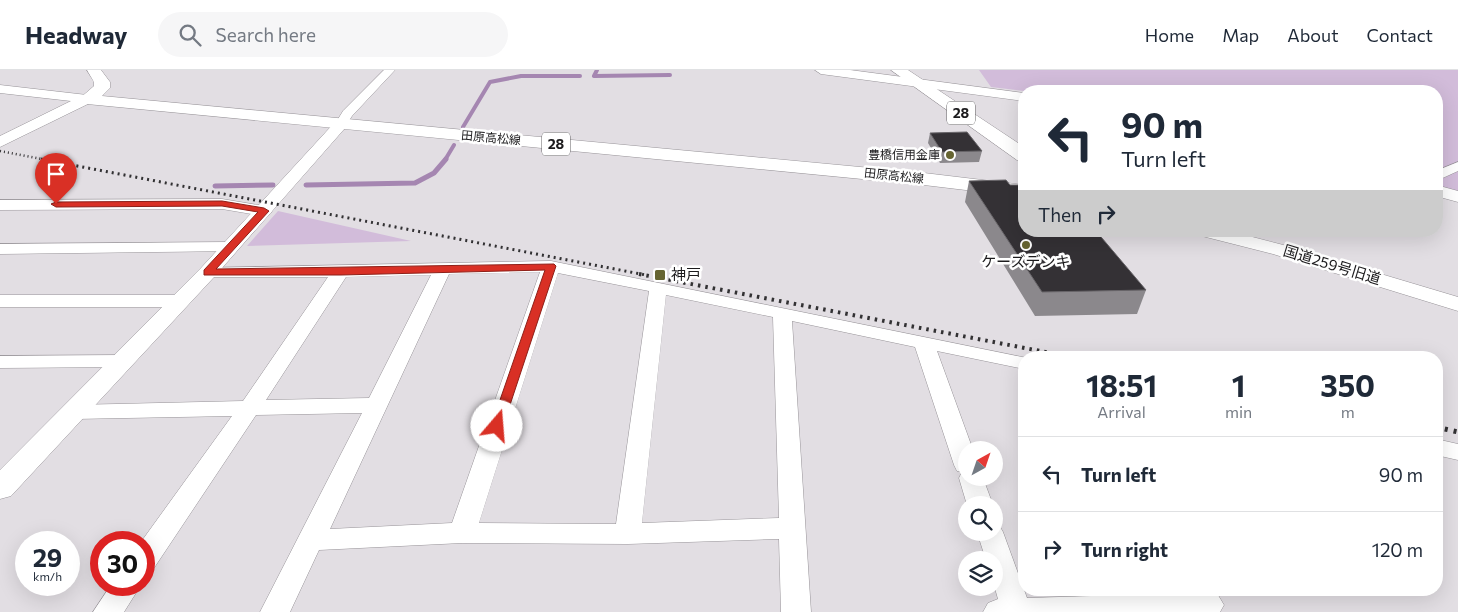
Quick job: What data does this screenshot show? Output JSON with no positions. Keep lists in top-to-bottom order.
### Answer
{
  "streets": {
    "main road": ["28", "田原高松線"],
    "street": ["国道259号旧道"]
  },
  "places": {
    "other": ["豊橋信用金庫", "ケーズデンキ"],
    "transit": ["神戸"]
  },
  "north": "top right",
  "page": {
    "header": "Headway",
    "search": "Search here",
    "nav": [
      "Home",
      "Map",
      "About",
      "Contact"
    ],
    "turn": ["90 m", "Turn left"],
    "then": "Then",
    "eta": [
      "18:51",
      "Arrival",
      "1",
      "min",
      "350",
      "m"
    ],
    "list": [
      {
        "name": "Turn left",
        "value": "90 m"
      },
      {
        "name": "Turn right",
        "value": "120 m"
      }
    ],
    "speed": "29 km/h",
    "limit": "30"
  }
}
